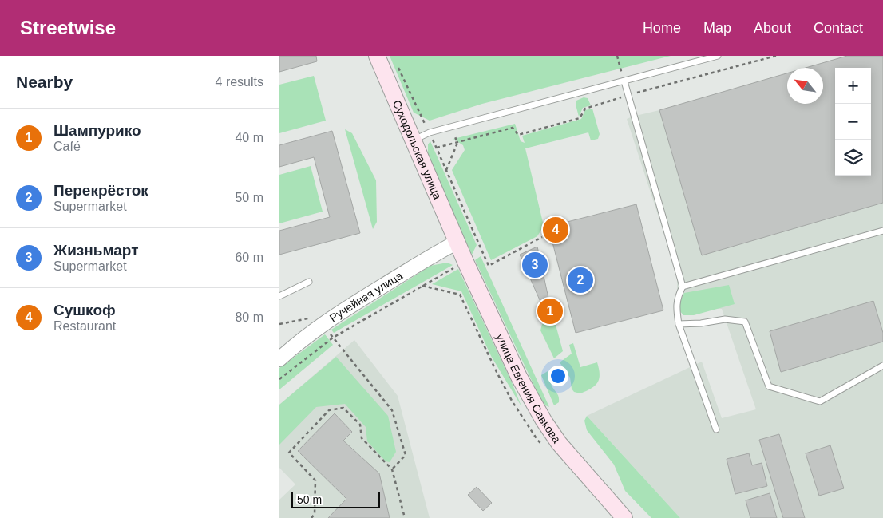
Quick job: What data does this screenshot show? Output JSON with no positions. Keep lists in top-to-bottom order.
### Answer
{
  "streets": {
    "main road": ["Суходольская улица", "улица Евгения Савкова"],
    "street": ["Ручейная улица"]
  },
  "crossings": [
    ["Суходольская улица", "Ручейная улица"],
    ["Суходольская улица", "улица Евгения Савкова"],
    ["Ручейная улица", "улица Евгения Савкова"]
  ],
  "scale_bar": "50 m",
  "north": "top left",
  "page": {
    "header": "Streetwise",
    "nav": [
      "Home",
      "Map",
      "About",
      "Contact"
    ],
    "heading": ["Nearby", "4 results"],
    "map_buttons": ["+", "−"],
    "list": [
      {
        "mark": "1",
        "name": "Шампурико",
        "note": "Café",
        "value": "40 m"
      },
      {
        "mark": "2",
        "name": "Перекрёсток",
        "note": "Supermarket",
        "value": "50 m"
      },
      {
        "mark": "3",
        "name": "Жизньмарт",
        "note": "Supermarket",
        "value": "60 m"
      },
      {
        "mark": "4",
        "name": "Сушкоф",
        "note": "Restaurant",
        "value": "80 m"
      }
    ],
    "pins": [
      "4",
      "3",
      "2",
      "1"
    ],
    "scale": "50 m"
  }
}
